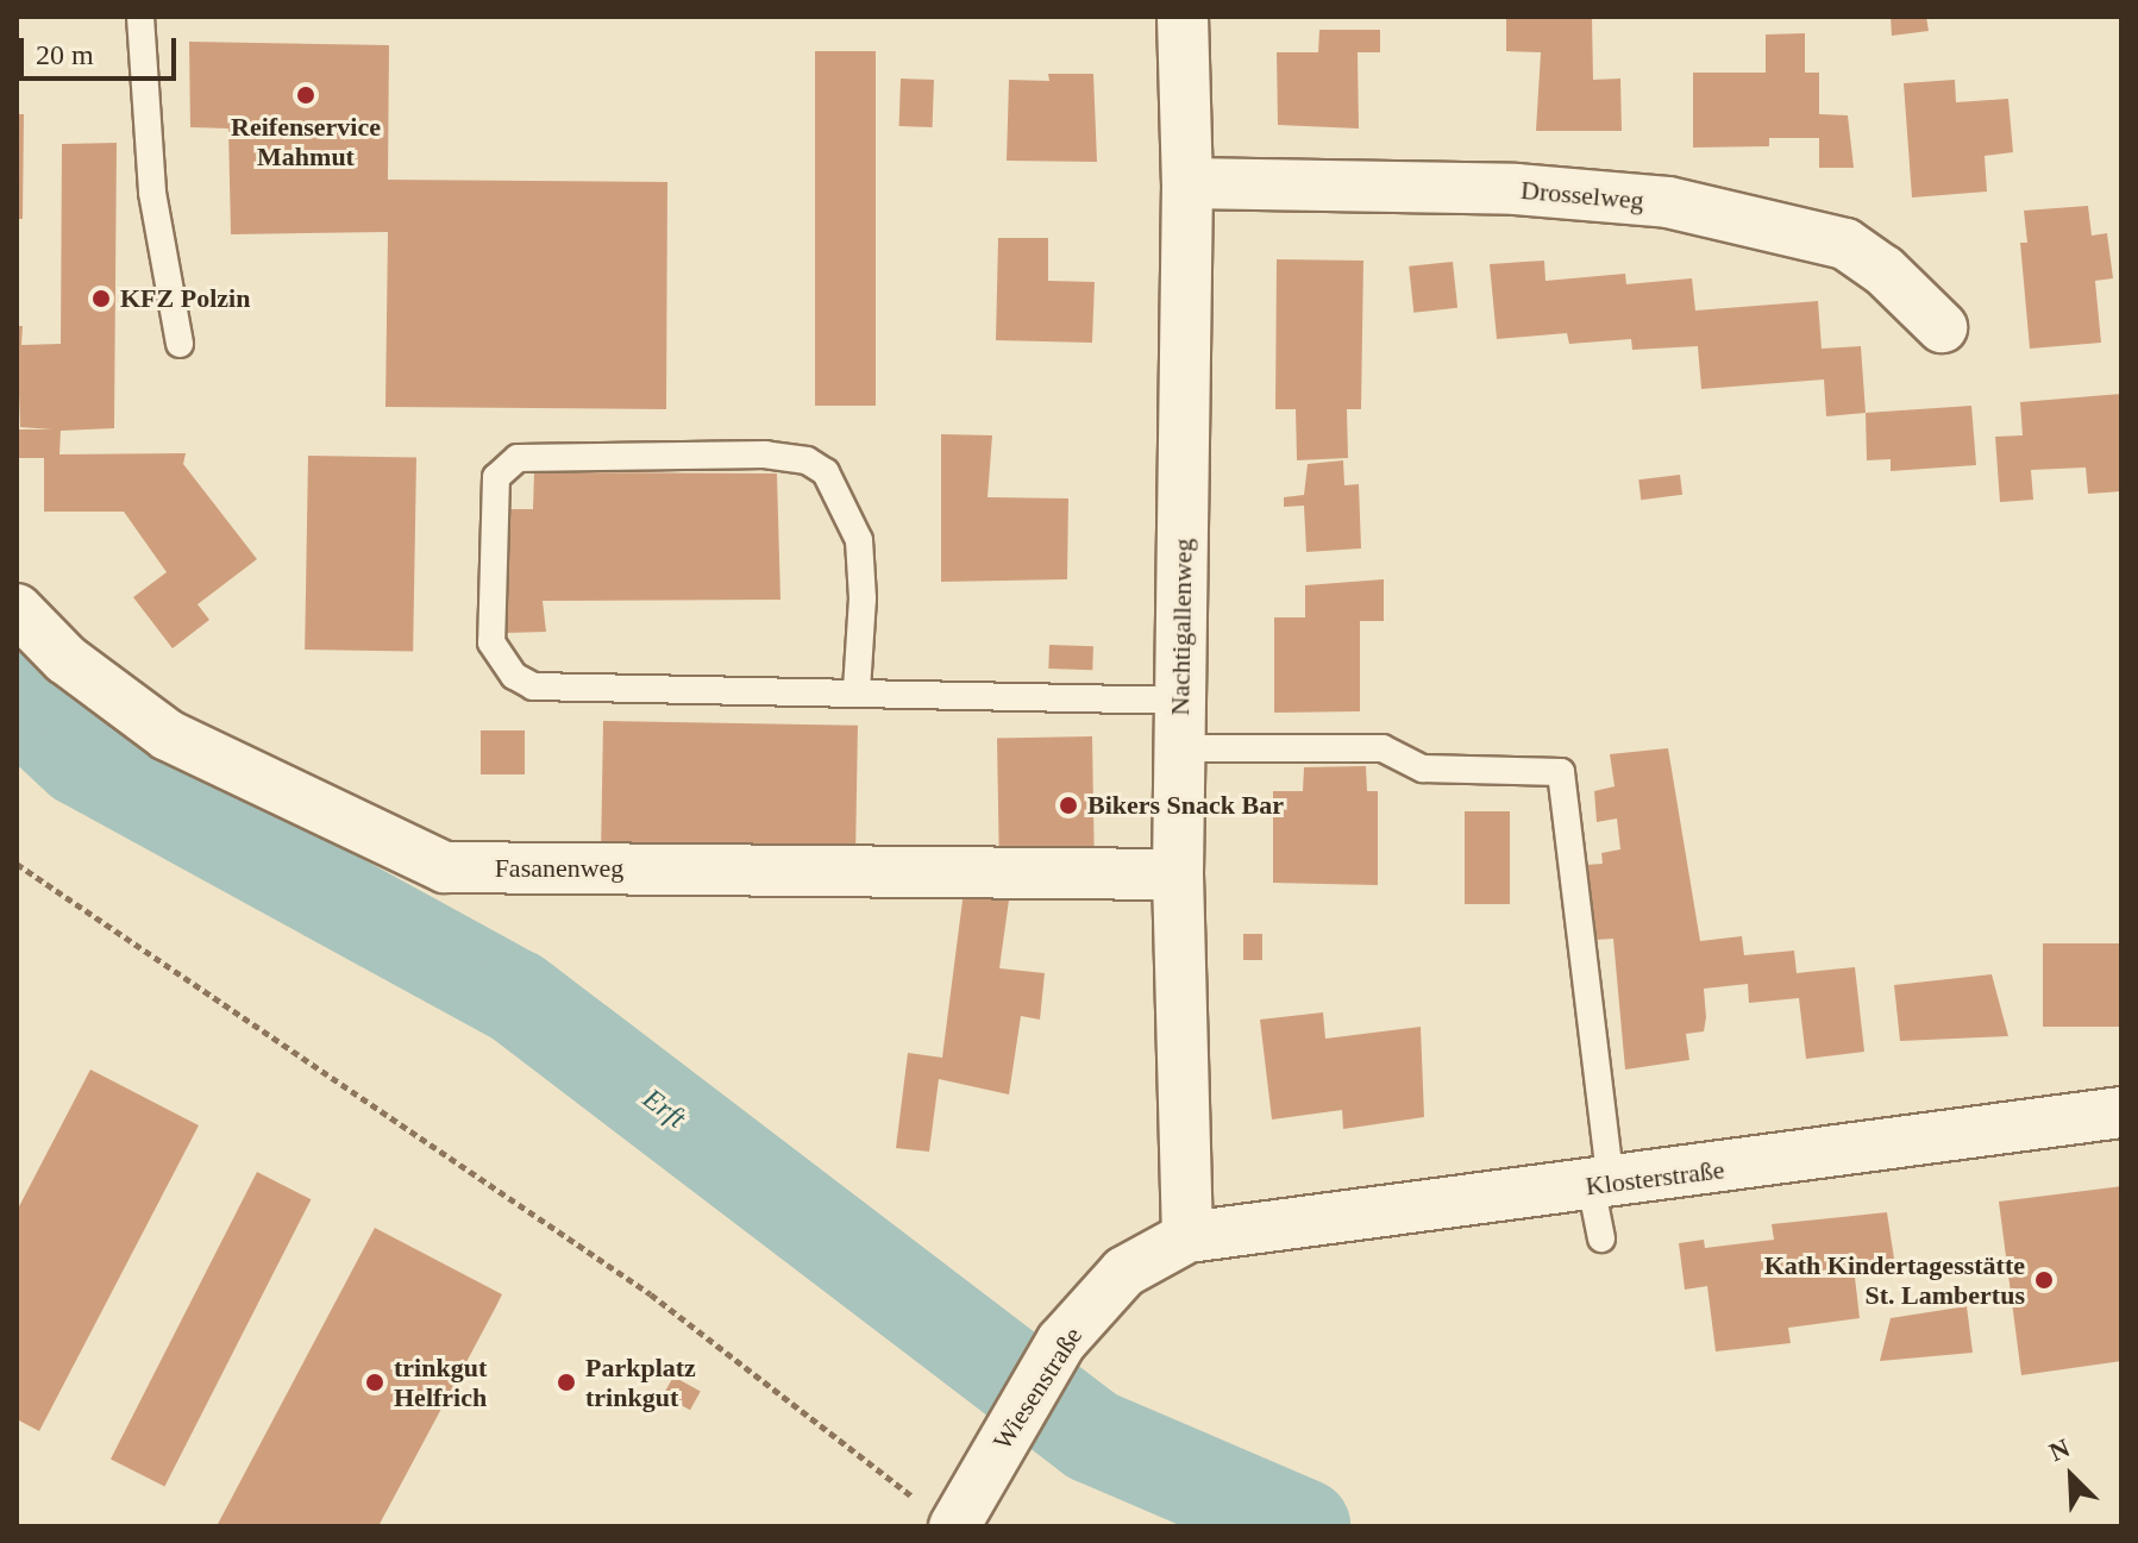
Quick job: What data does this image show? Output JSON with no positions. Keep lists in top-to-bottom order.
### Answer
{
  "streets": {
    "street": [
      "Drosselweg",
      "Nachtigallenweg",
      "Fasanenweg",
      "Klosterstraße",
      "Wiesenstraße"
    ]
  },
  "crossings": [
    ["Drosselweg", "Nachtigallenweg"],
    ["Nachtigallenweg", "Fasanenweg"],
    ["Nachtigallenweg", "Klosterstraße"],
    ["Nachtigallenweg", "Wiesenstraße"],
    ["Klosterstraße", "Wiesenstraße"]
  ],
  "water": ["Erft"],
  "places": [
    "Reifenservice Mahmut",
    "KFZ Polzin",
    "Bikers Snack Bar",
    "Kath Kindertagesstätte St. Lambertus",
    "trinkgut Helfrich",
    "Parkplatz trinkgut"
  ],
  "scale_bar": "20 m",
  "north": "top left"
}
